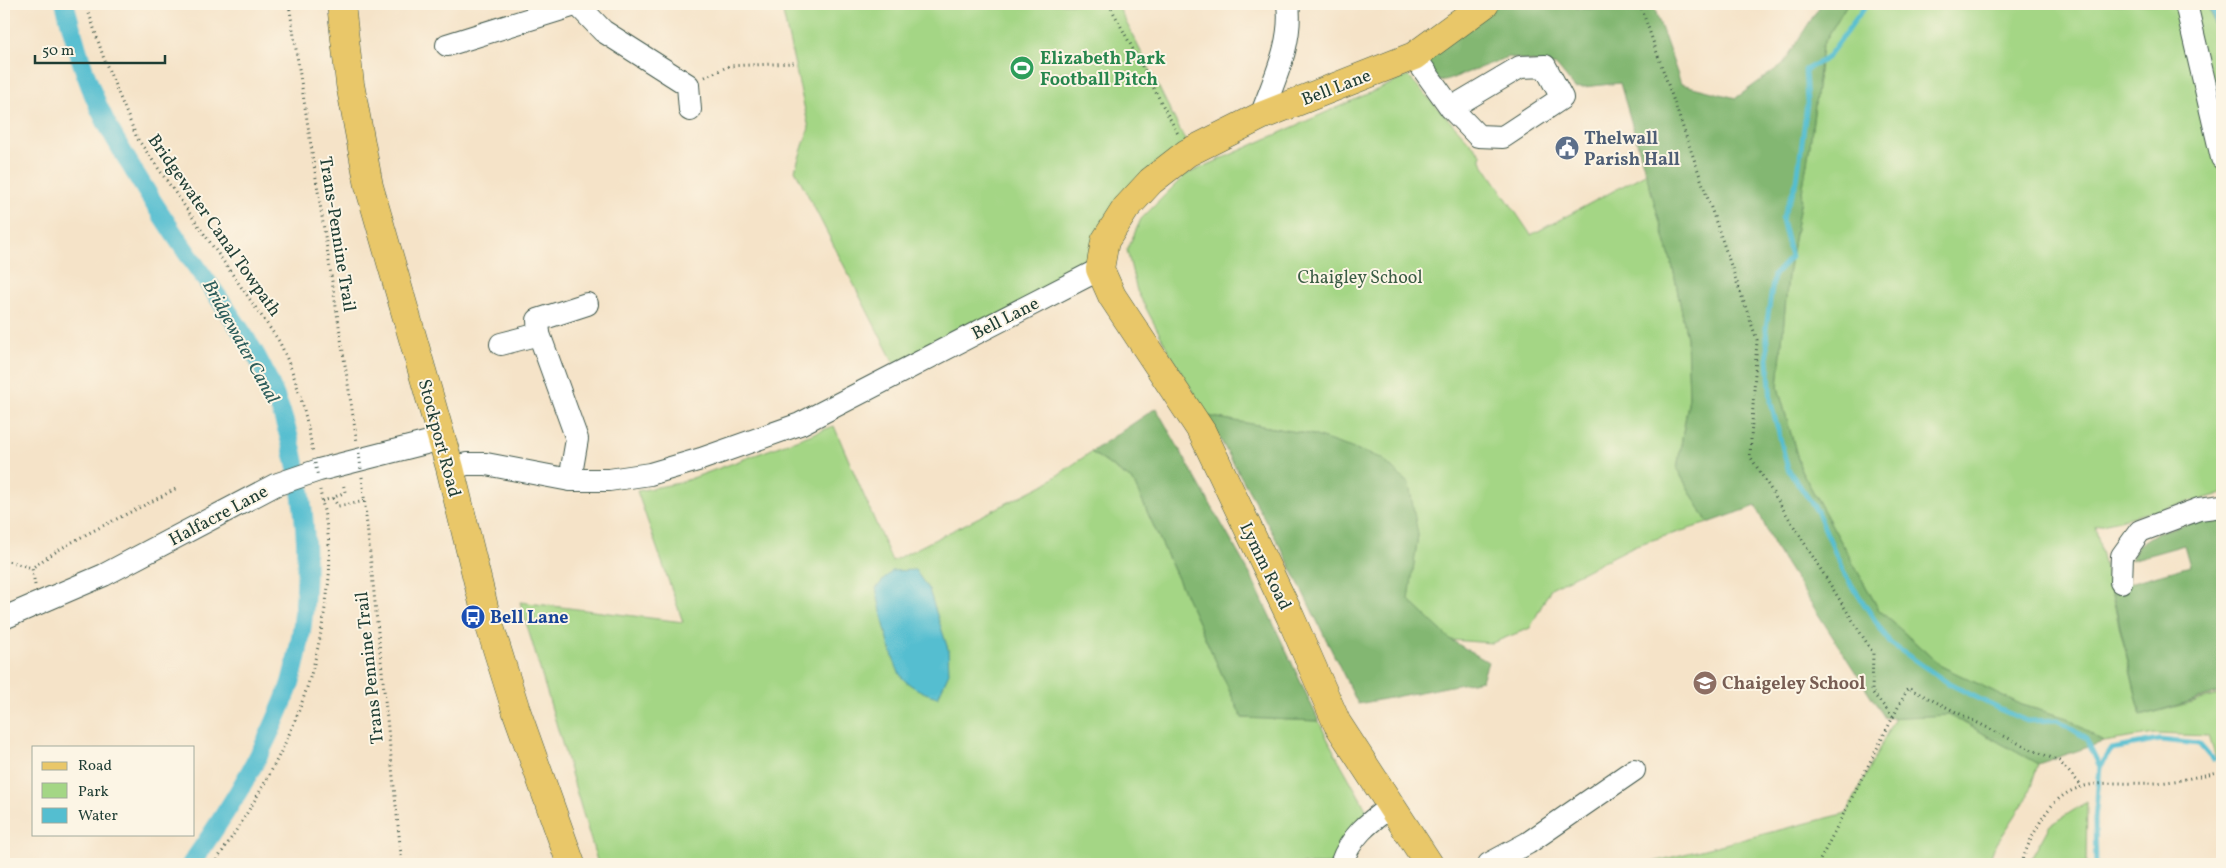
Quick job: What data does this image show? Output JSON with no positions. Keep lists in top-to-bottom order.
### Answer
{
  "streets": {
    "main road": ["Bell Lane", "Stockport Road", "Lymm Road"],
    "street": ["Halfacre Lane"],
    "path": ["Bridgewater Canal Towpath", "Trans-Pennine Trail", "Trans Pennine Trail"]
  },
  "crossings": [
    ["Bell Lane", "Stockport Road"],
    ["Bell Lane", "Lymm Road"],
    ["Trans-Pennine Trail", "Trans Pennine Trail"],
    ["Stockport Road", "Halfacre Lane"]
  ],
  "water": ["Bridgewater Canal"],
  "parks": ["Chaigley School"],
  "places": {
    "sports": ["Elizabeth Park Football Pitch"],
    "public building": ["Thelwall Parish Hall"],
    "bus stop": ["Bell Lane"],
    "school or university": ["Chaigeley School"]
  },
  "legend": ["Road", "Park", "Water"],
  "scale_bar": "50 m"
}
